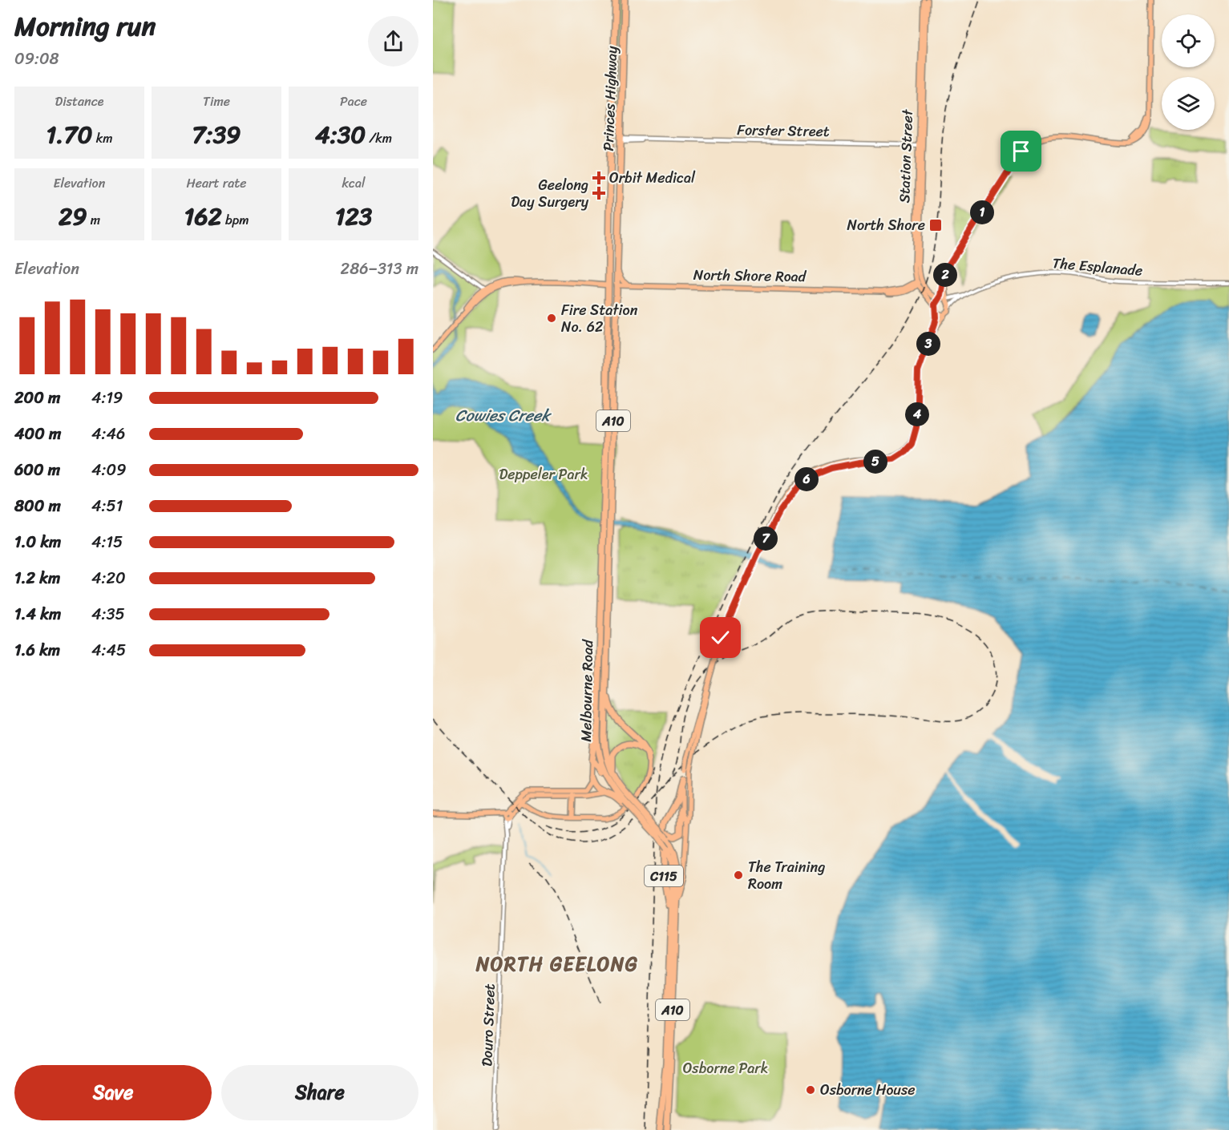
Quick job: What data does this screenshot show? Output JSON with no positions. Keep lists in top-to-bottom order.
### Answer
{
  "streets": {
    "highway": [
      "Princes Highway",
      "A10",
      "Melbourne Road",
      "C115"
    ],
    "main road": ["Station Street", "North Shore Road"],
    "street": ["Forster Street", "The Esplanade", "Douro Street"]
  },
  "crossings": [
    ["Princes Highway", "Forster Street"],
    ["Princes Highway", "North Shore Road"],
    ["Princes Highway", "Melbourne Road"],
    ["Forster Street", "Station Street"],
    ["Station Street", "North Shore Road"],
    ["The Esplanade", "C115"],
    ["North Shore Road", "Melbourne Road"],
    ["A10", "Melbourne Road"],
    ["A10", "C115"],
    ["Melbourne Road", "C115"]
  ],
  "districts": ["NORTH GEELONG"],
  "water": ["Cowies Creek"],
  "parks": ["Deppeler Park", "Osborne Park"],
  "places": {
    "health": ["Orbit Medical", "Geelong Day Surgery"],
    "transit": ["North Shore"],
    "other": ["Fire Station No. 62", "The Training Room", "Osborne House"]
  },
  "page": {
    "heading": ["Morning run", "09:08"],
    "stats": [
      ["Distance", "1.70 km"],
      ["Time", "7:39"],
      ["Pace", "4:30 /km"],
      ["Elevation", "29 m"],
      ["Heart rate", "162 bpm"],
      ["kcal", "123"]
    ],
    "pins": [
      "1",
      "2",
      "3",
      "4",
      "5",
      "6",
      "7"
    ],
    "chart": ["Elevation", "286–313 m"],
    "list": [
      {
        "name": "200 m",
        "note": "4:19"
      },
      {
        "name": "400 m",
        "note": "4:46"
      },
      {
        "name": "600 m",
        "note": "4:09"
      },
      {
        "name": "800 m",
        "note": "4:51"
      },
      {
        "name": "1.0 km",
        "note": "4:15"
      },
      {
        "name": "1.2 km",
        "note": "4:20"
      },
      {
        "name": "1.4 km",
        "note": "4:35"
      },
      {
        "name": "1.6 km",
        "note": "4:45"
      }
    ],
    "buttons": ["Save", "Share"]
  }
}
